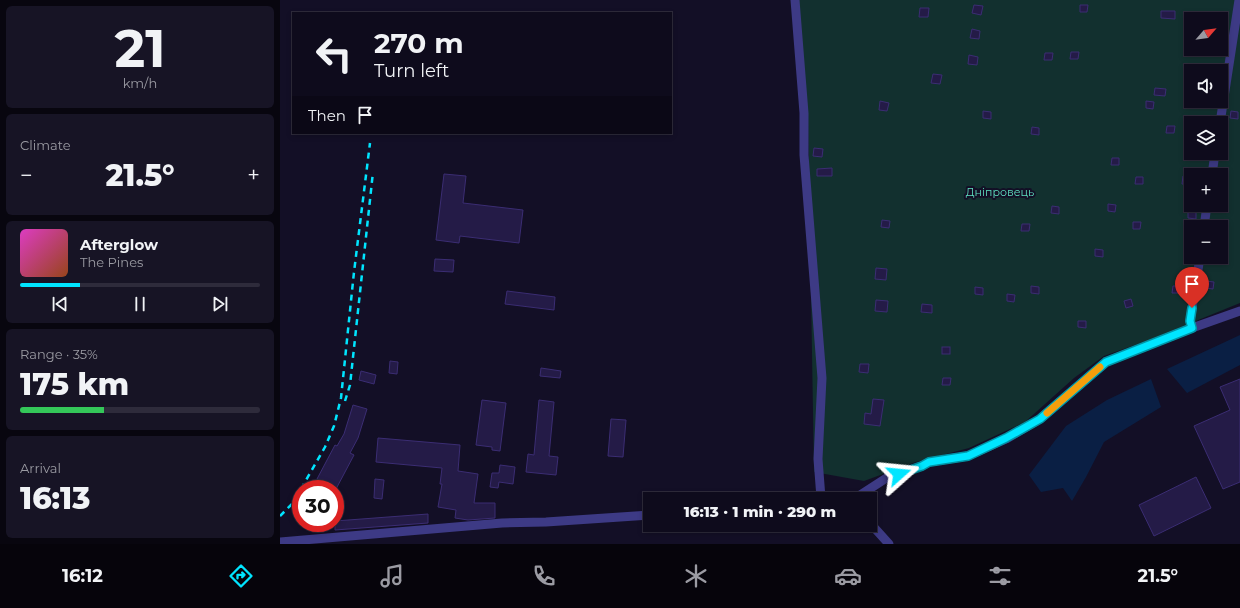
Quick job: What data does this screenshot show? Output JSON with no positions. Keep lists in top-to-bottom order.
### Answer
{
  "parks": ["Дніпровець"],
  "north": "top right",
  "page": {
    "tile": [
      ["21", "km/h"],
      "Climate",
      ["Range · 35%", "175 km"],
      ["Arrival", "16:13"]
    ],
    "map_buttons": ["+", "−"],
    "turn": ["270 m", "Turn left"],
    "then": "Then",
    "heat": ["−", "21.5°", "+"],
    "song": ["Afterglow", "The Pines"],
    "limit": "30",
    "trip": "16:13 · 1 min · 290 m",
    "tabs": ["16:12", "21.5°"]
  }
}
